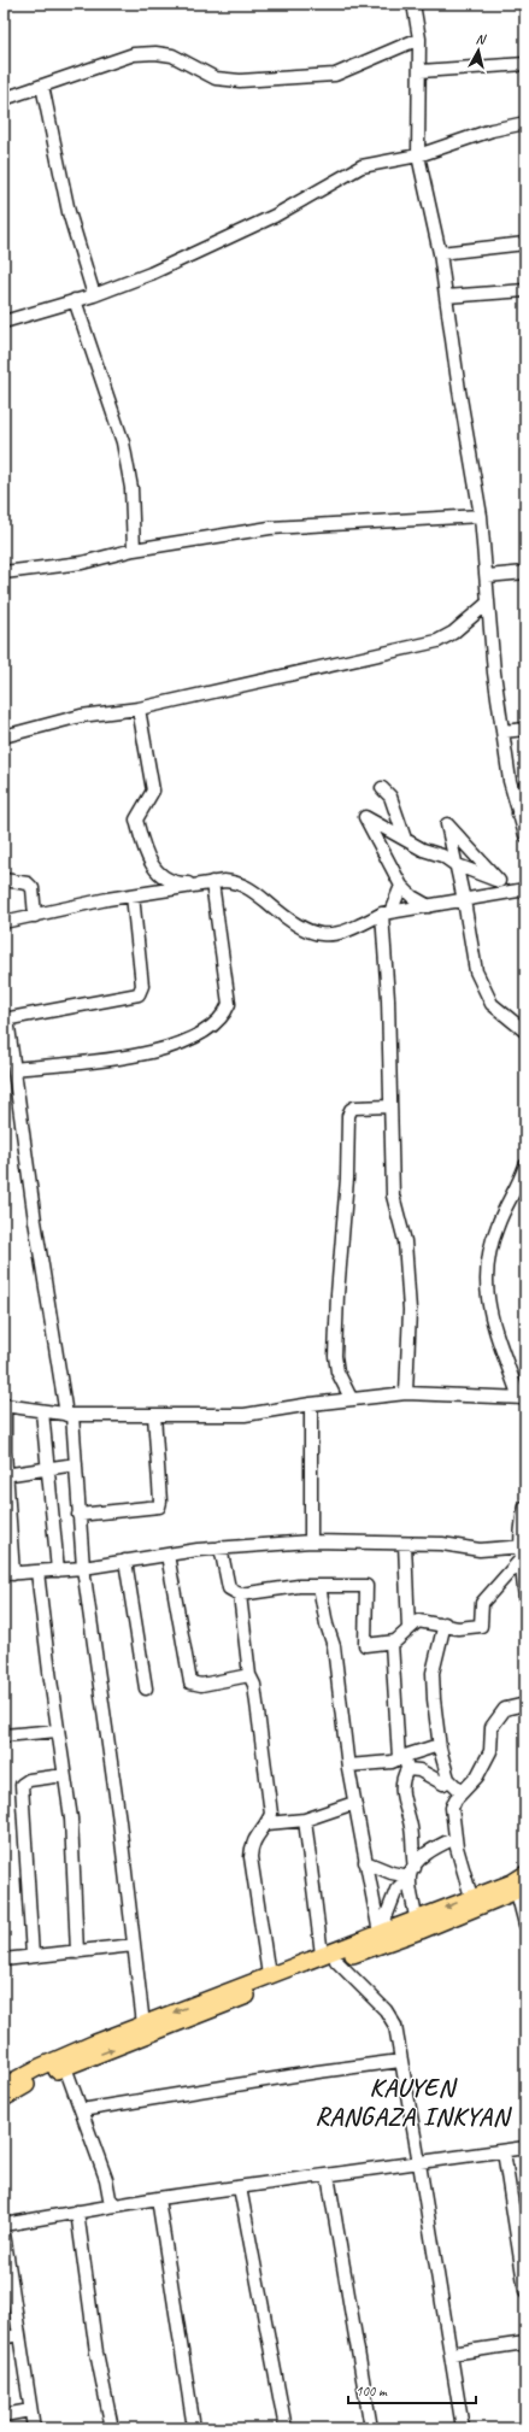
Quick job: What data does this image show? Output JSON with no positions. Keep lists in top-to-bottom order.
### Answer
{
  "districts": ["KAUYEN RANGAZA INKYAN"],
  "scale_bar": "100 m",
  "north": "top"
}
